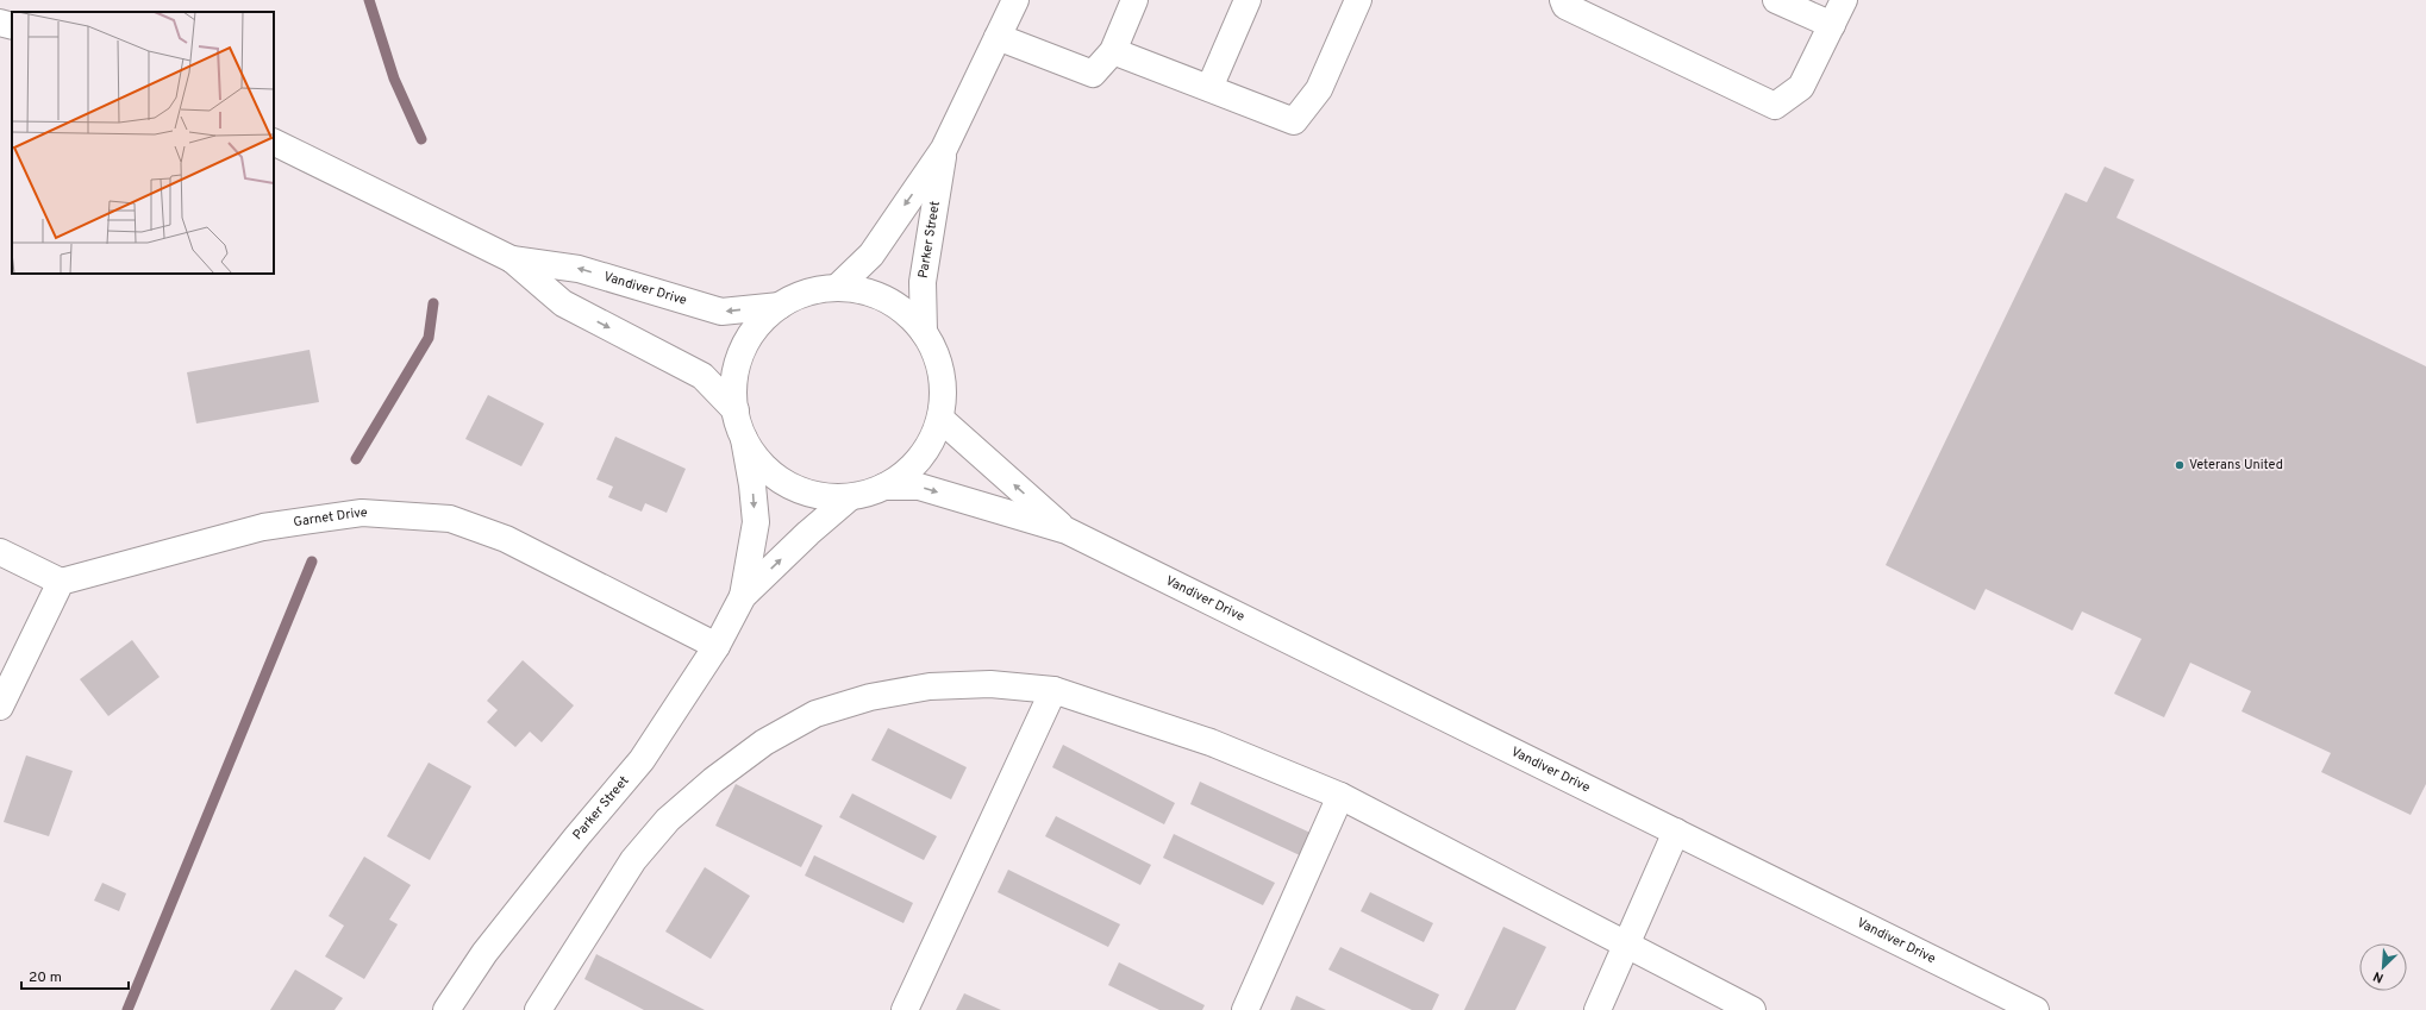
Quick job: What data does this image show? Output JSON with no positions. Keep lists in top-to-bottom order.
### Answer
{
  "streets": {
    "main road": ["Parker Street", "Vandiver Drive", "Garnet Drive"]
  },
  "crossings": [
    ["Parker Street", "Garnet Drive"]
  ],
  "places": ["Veterans United"],
  "scale_bar": "20 m",
  "north": "bottom left"
}
